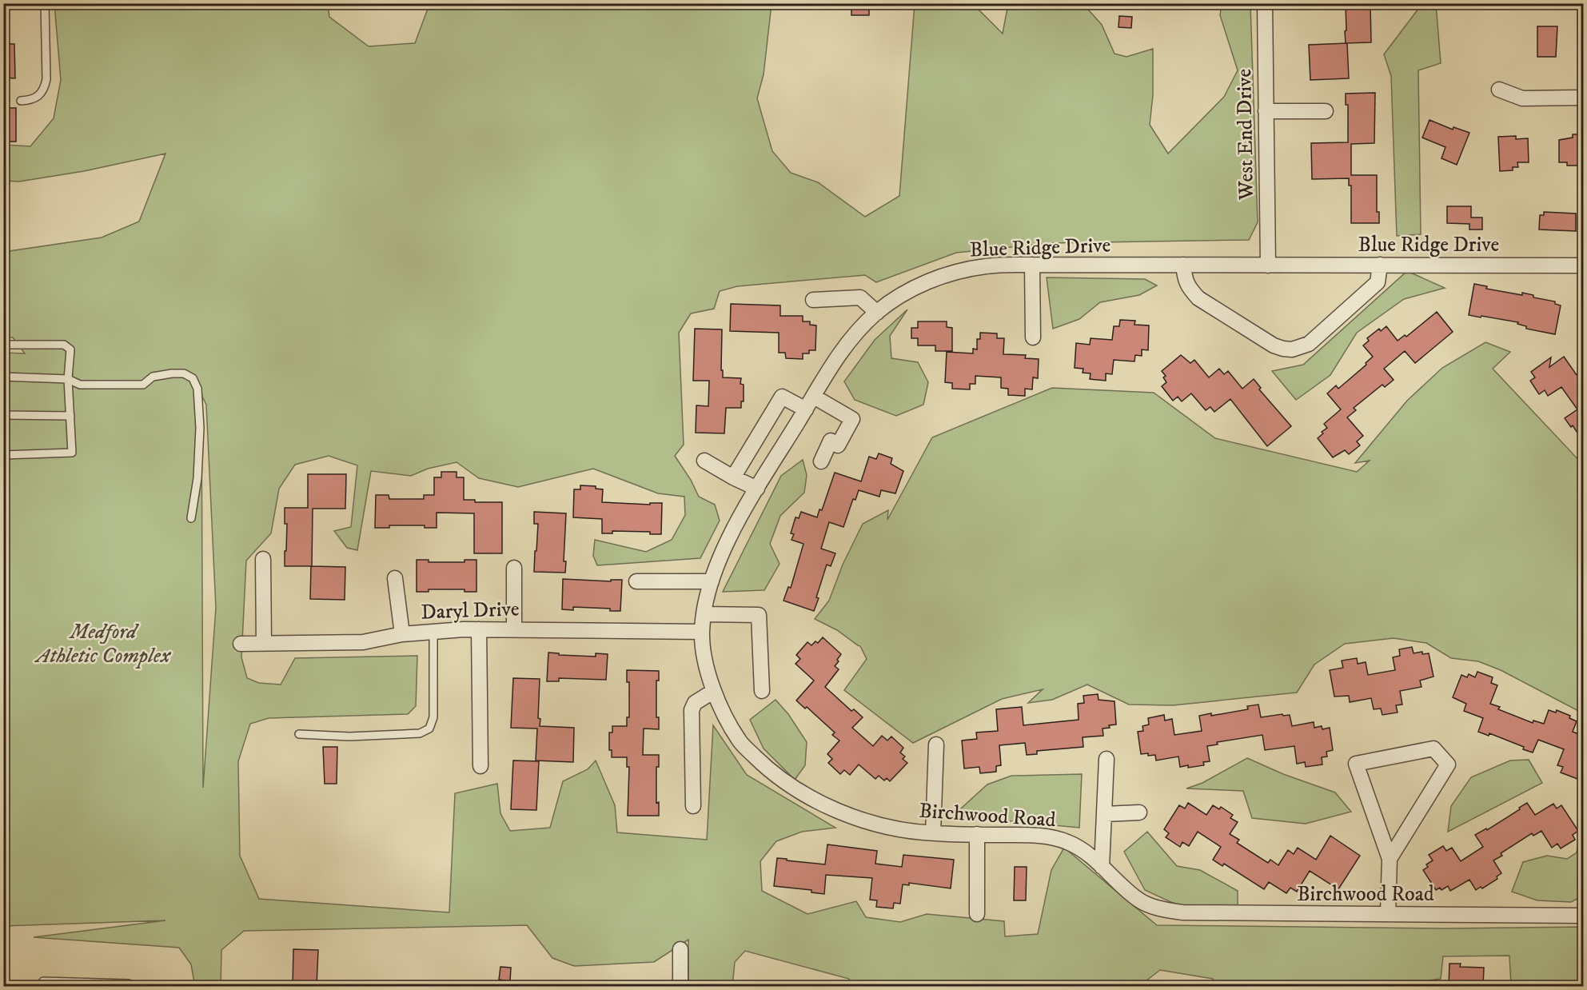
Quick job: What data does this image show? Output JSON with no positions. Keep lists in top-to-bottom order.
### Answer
{
  "streets": {
    "street": [
      "West End Drive",
      "Blue Ridge Drive",
      "Daryl Drive",
      "Birchwood Road"
    ]
  },
  "crossings": [
    ["West End Drive", "Blue Ridge Drive"],
    ["Blue Ridge Drive", "Daryl Drive"],
    ["Blue Ridge Drive", "Birchwood Road"],
    ["Daryl Drive", "Birchwood Road"]
  ],
  "parks": ["Medford Athletic Complex"]
}
